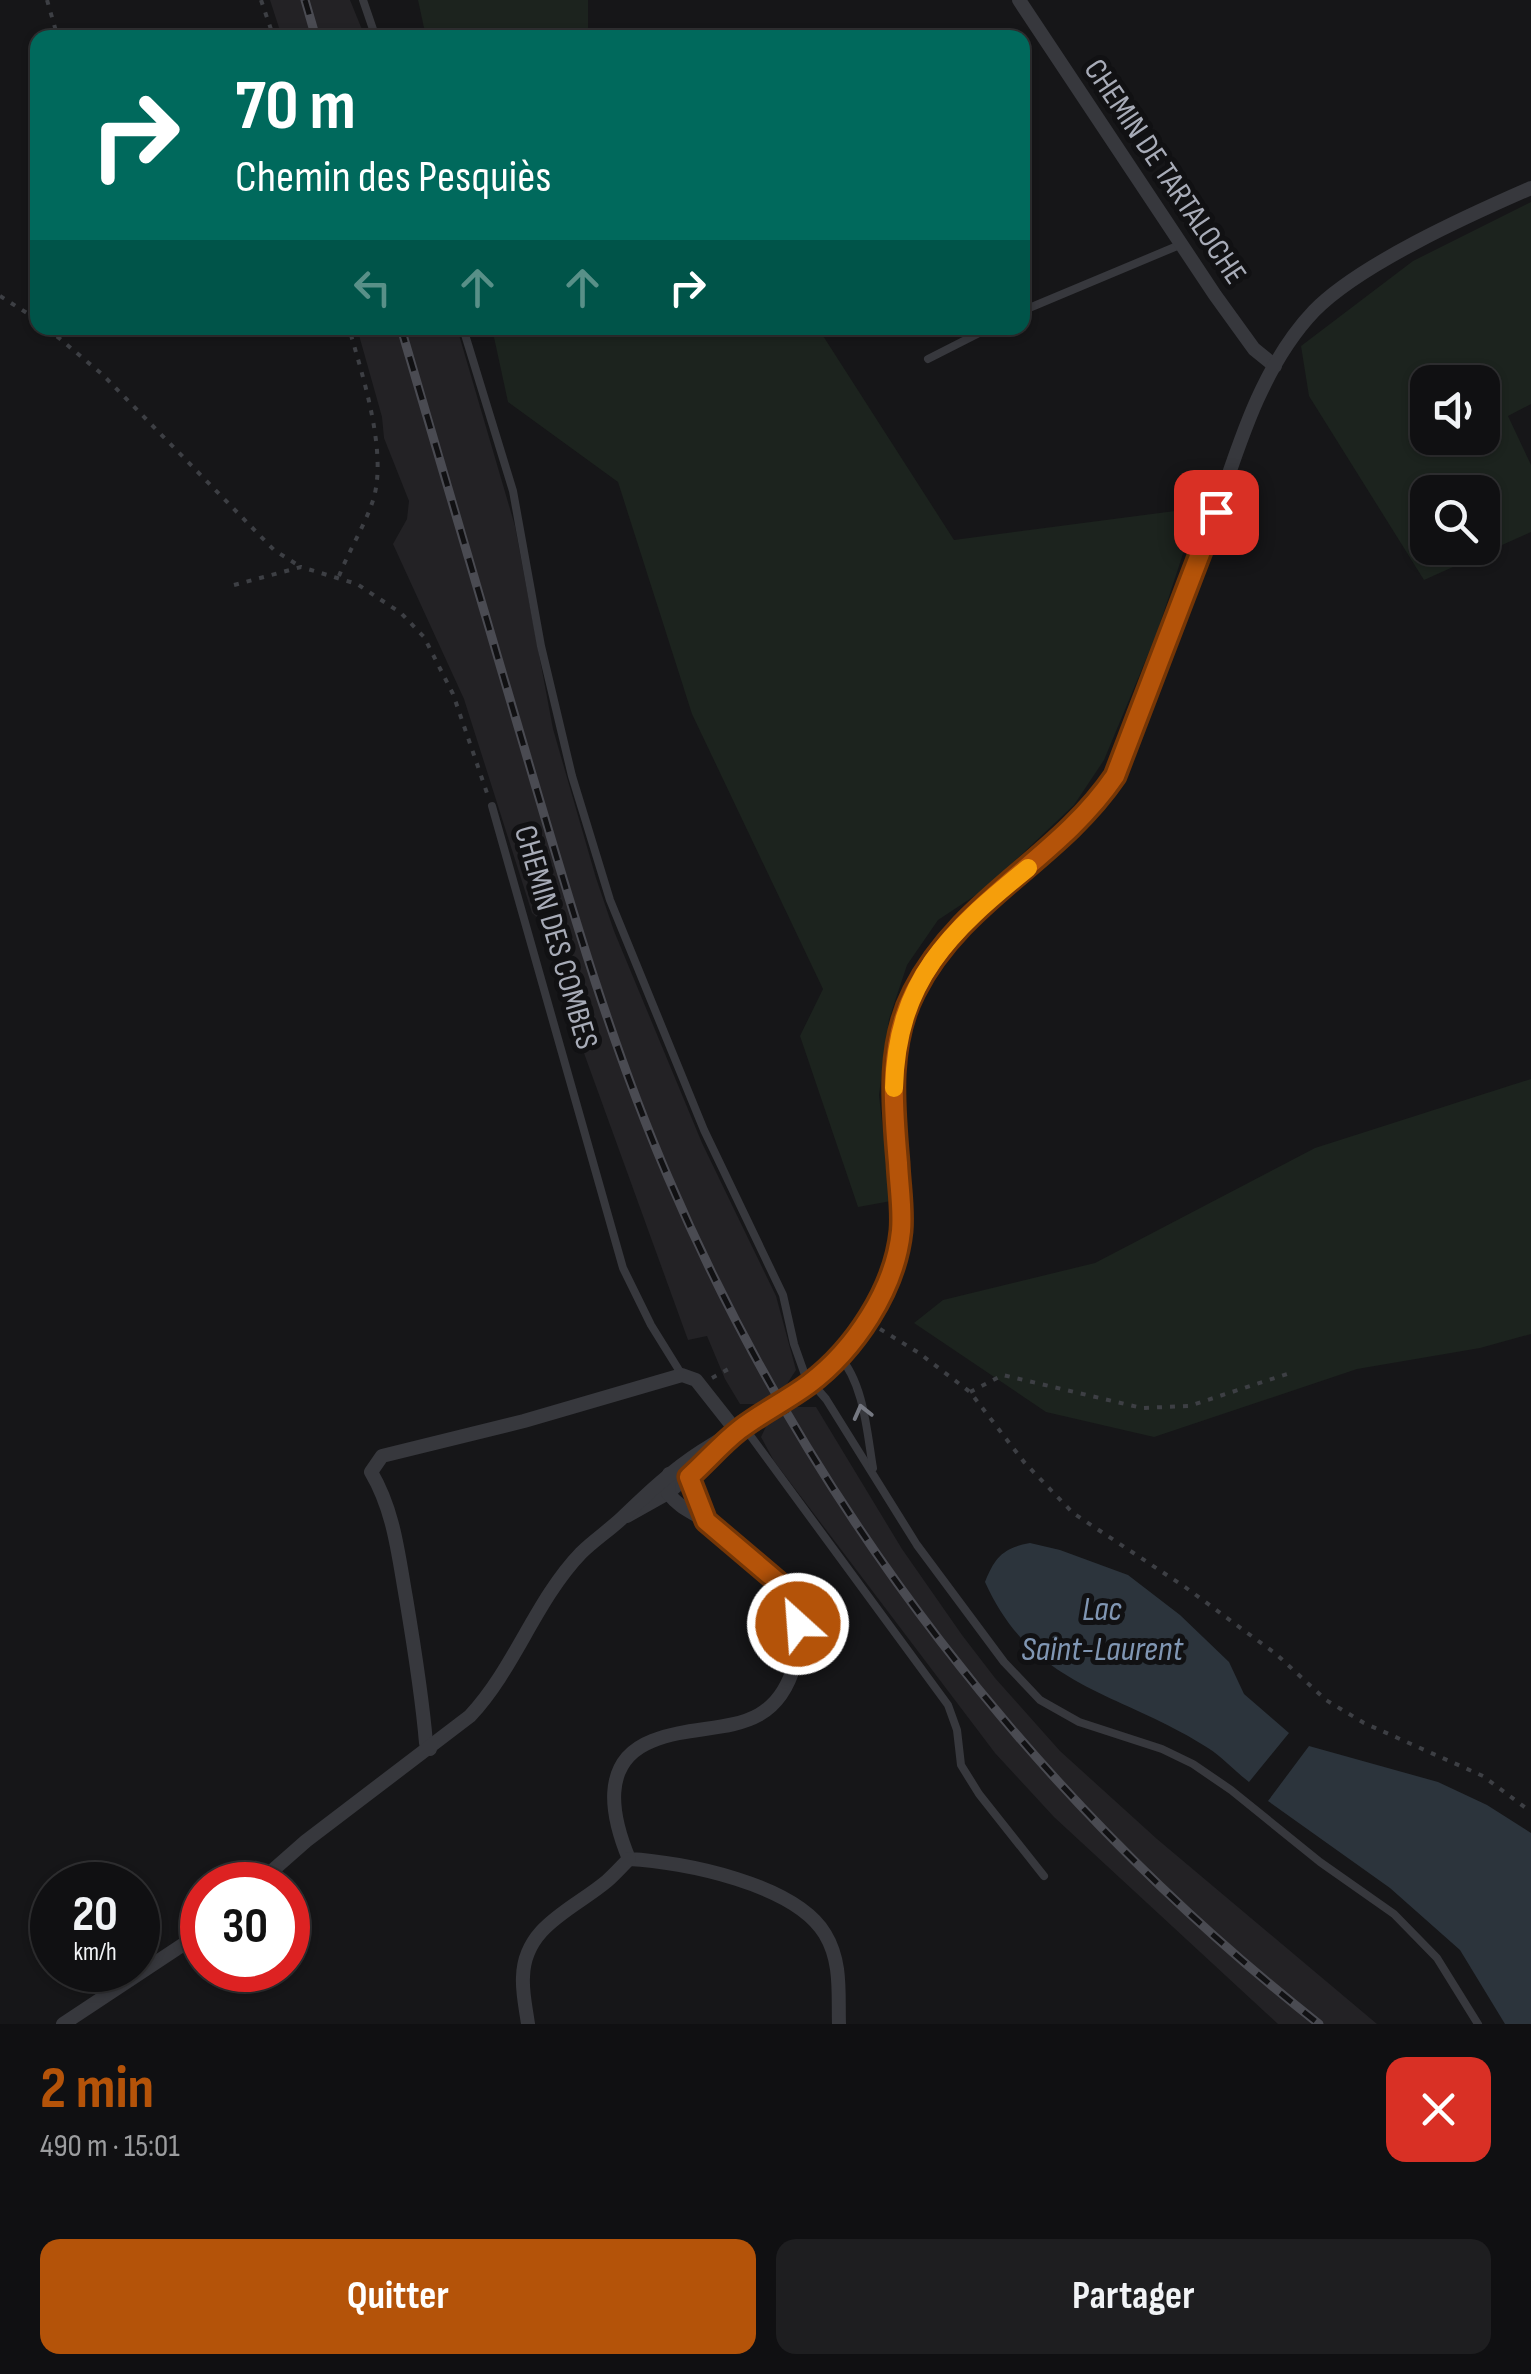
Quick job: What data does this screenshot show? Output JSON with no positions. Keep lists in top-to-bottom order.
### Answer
{
  "streets": {
    "street": ["CHEMIN DE TARTALOCHE", "CHEMIN DES COMBES"]
  },
  "water": ["Lac Saint-Laurent"],
  "page": {
    "turn": ["70 m", "Chemin des Pesquiès"],
    "speed": "20 km/h",
    "limit": "30",
    "heading": ["2 min", "490 m · 15:01"],
    "buttons": ["Quitter", "Partager"]
  }
}
